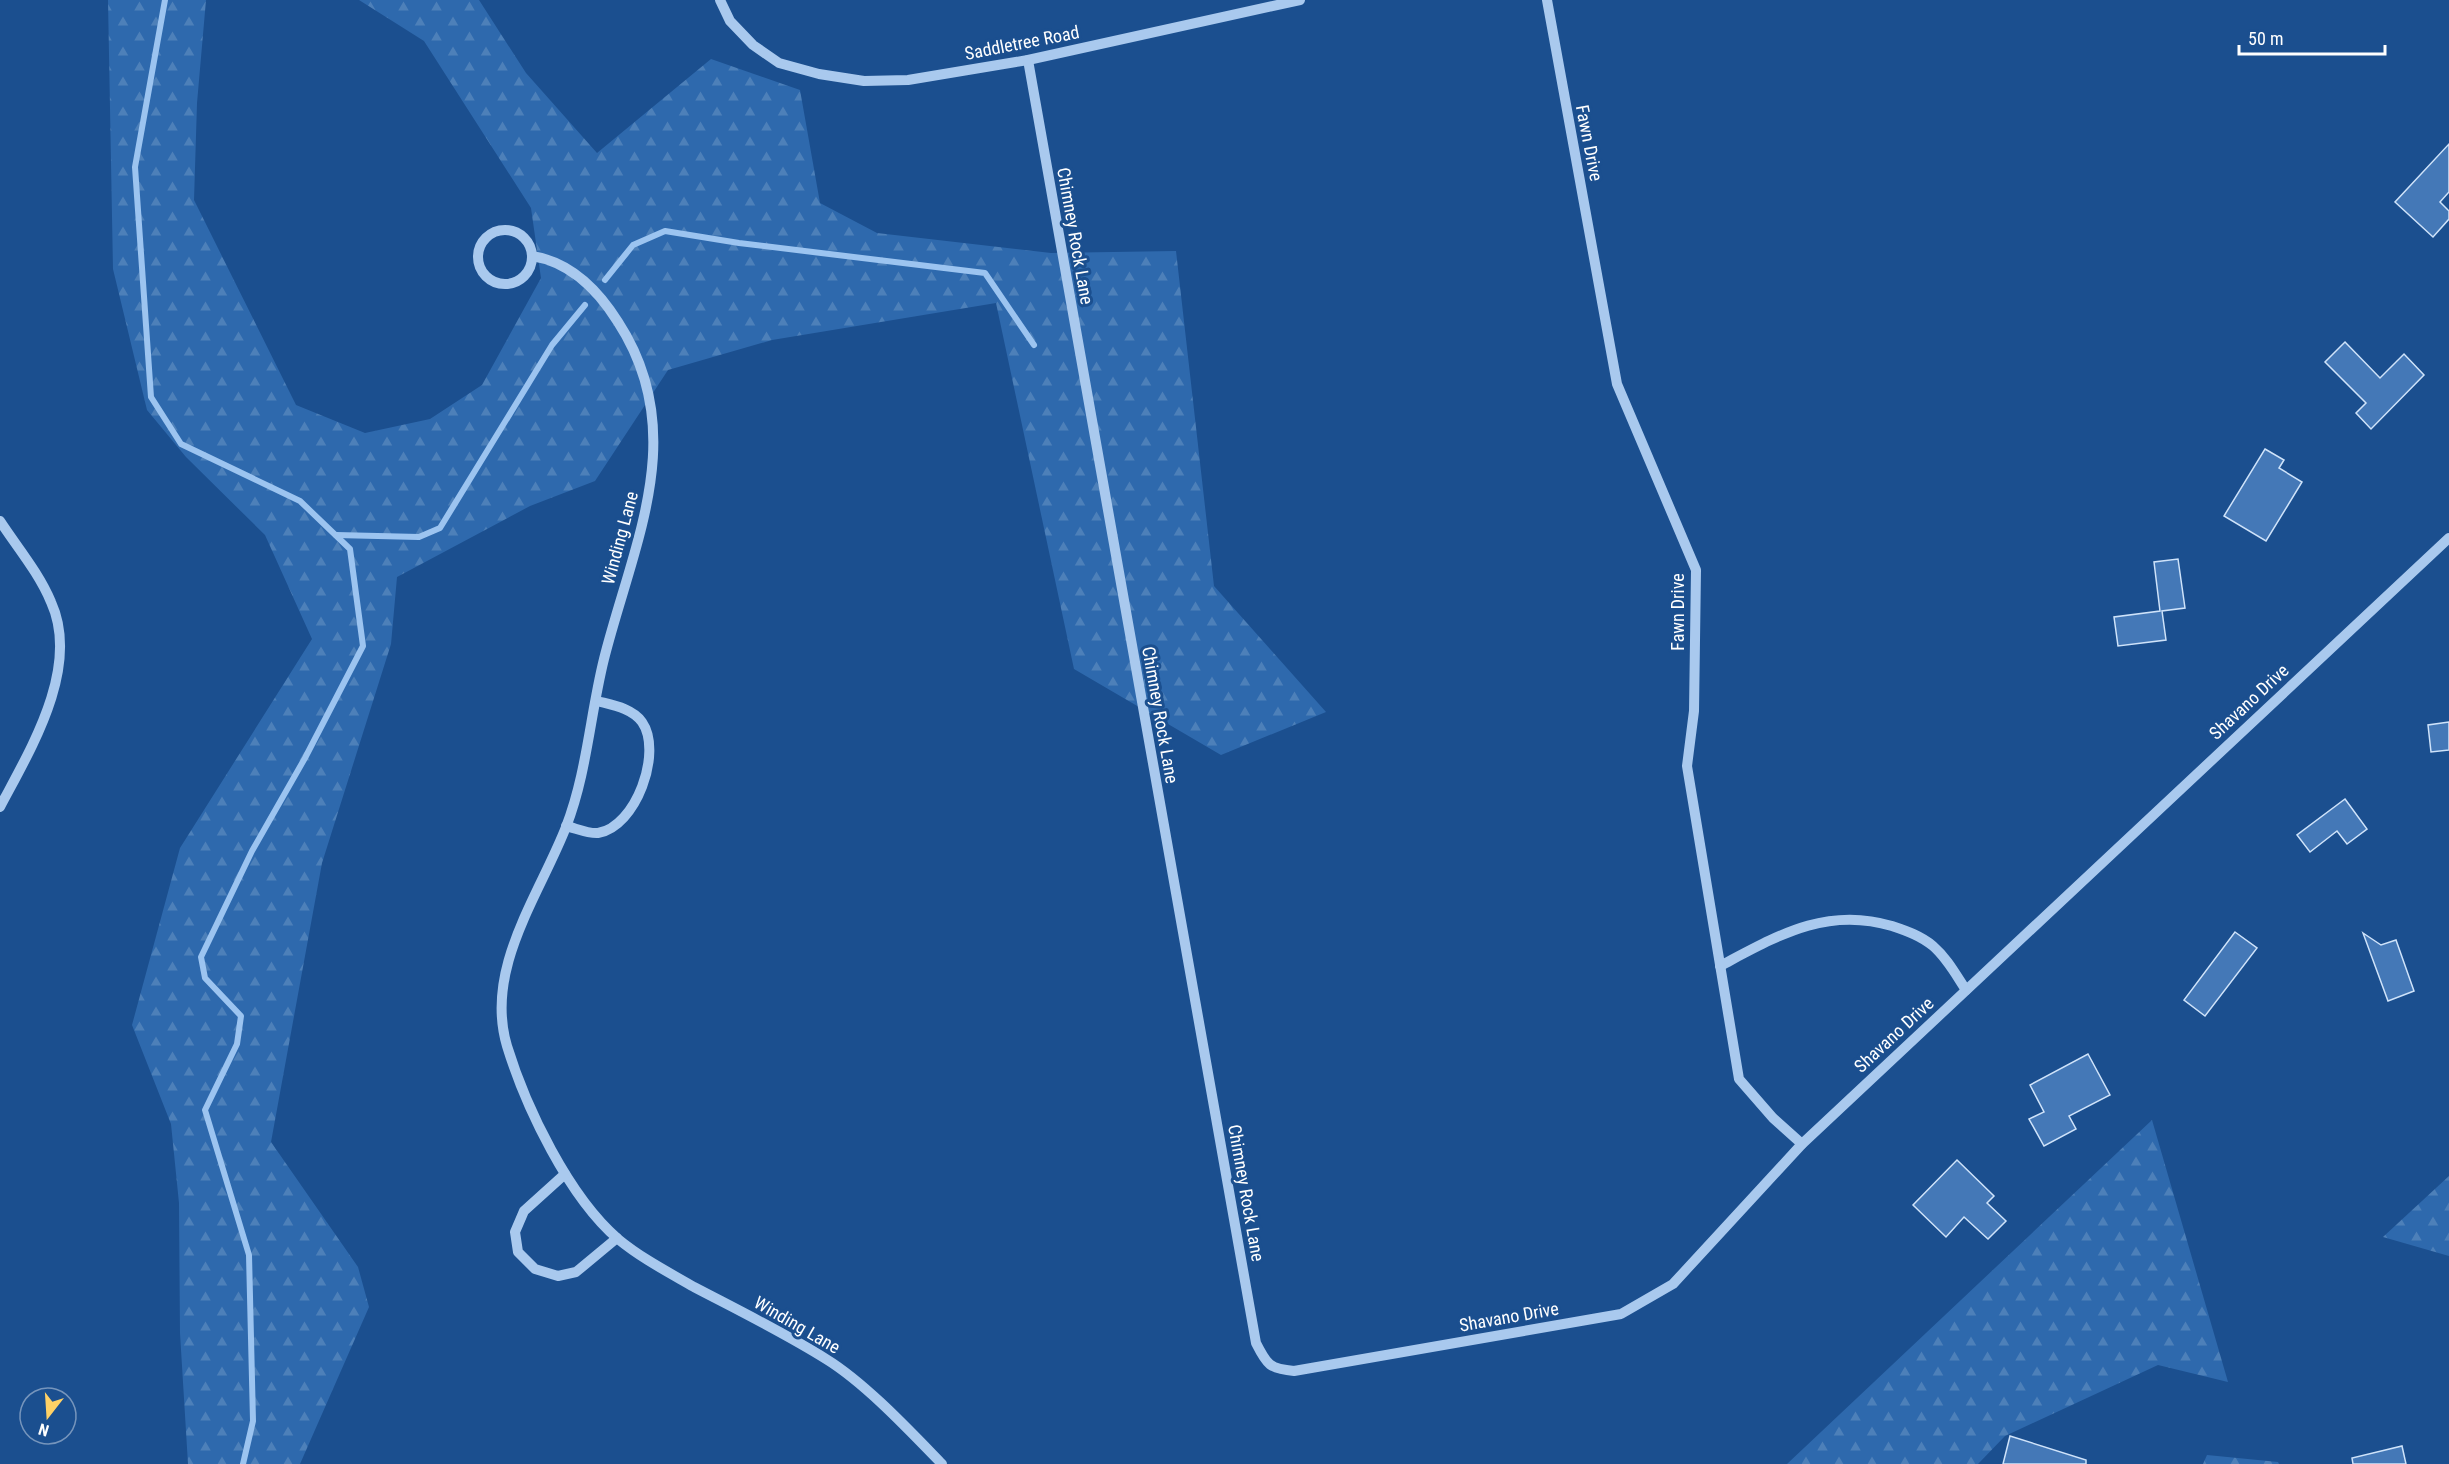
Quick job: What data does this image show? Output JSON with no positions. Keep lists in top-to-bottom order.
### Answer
{
  "streets": {
    "street": [
      "Saddletree Road",
      "Fawn Drive",
      "Chimney Rock Lane",
      "Winding Lane",
      "Shavano Drive"
    ]
  },
  "crossings": [
    ["Saddletree Road", "Chimney Rock Lane"],
    ["Fawn Drive", "Shavano Drive"],
    ["Chimney Rock Lane", "Shavano Drive"]
  ],
  "scale_bar": "50 m",
  "north": "bottom"
}
